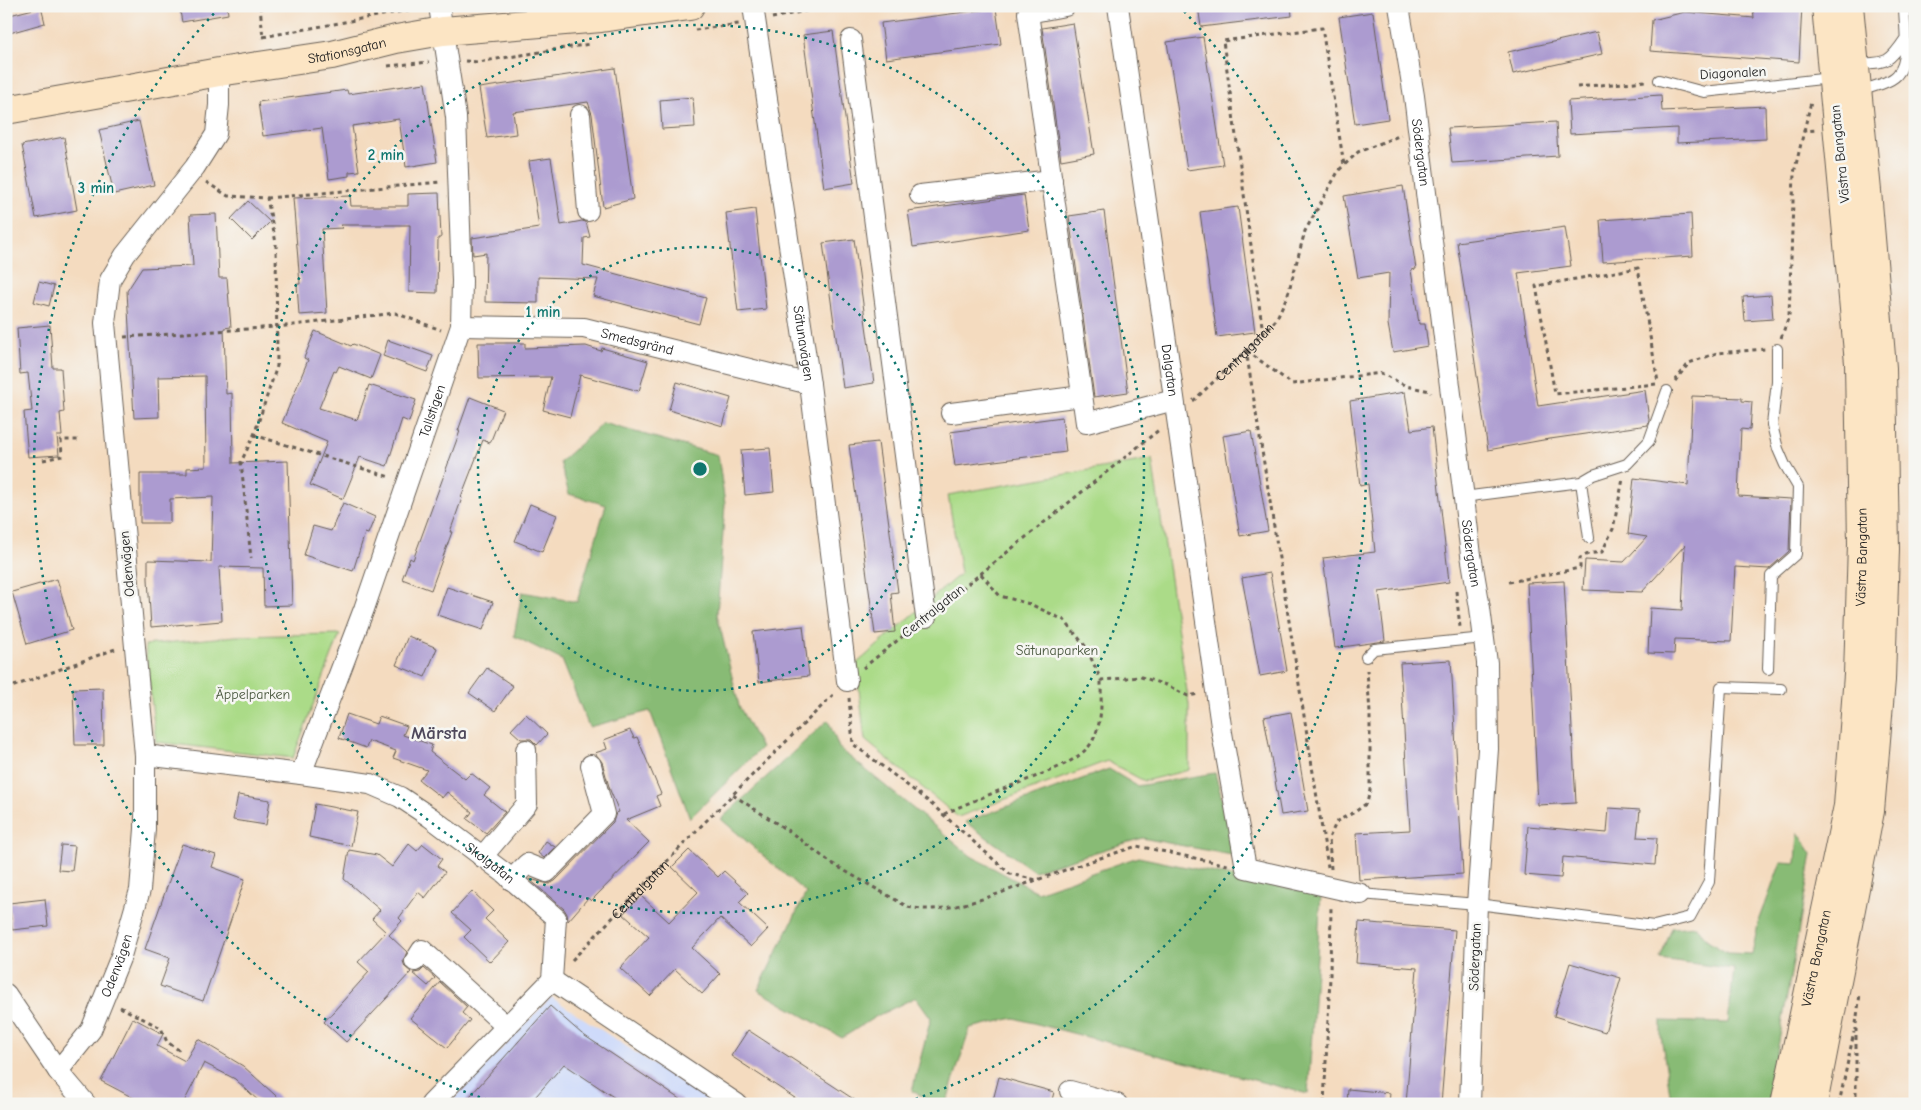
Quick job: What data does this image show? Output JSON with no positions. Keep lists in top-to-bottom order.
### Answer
{
  "streets": {
    "street": [
      "Stationsgatan",
      "Södergatan",
      "Västra Bangatan",
      "Smedsgränd",
      "Sätunavägen",
      "Dalgatan",
      "Tallstigen",
      "Odenvägen",
      "Skolgatan"
    ],
    "lane": ["Diagonalen"],
    "path": ["Centralgatan"]
  },
  "crossings": [
    ["Stationsgatan", "Tallstigen"],
    ["Stationsgatan", "Odenvägen"],
    ["Diagonalen", "Västra Bangatan"],
    ["Södergatan", "Centralgatan"],
    ["Smedsgränd", "Sätunavägen"],
    ["Smedsgränd", "Tallstigen"],
    ["Sätunavägen", "Centralgatan"],
    ["Centralgatan", "Dalgatan"],
    ["Centralgatan", "Skolgatan"],
    ["Tallstigen", "Skolgatan"],
    ["Odenvägen", "Skolgatan"]
  ],
  "districts": ["Märsta"],
  "parks": ["Sätunaparken", "Äppelparken"],
  "rings": ["2 min", "3 min", "1 min"]
}
